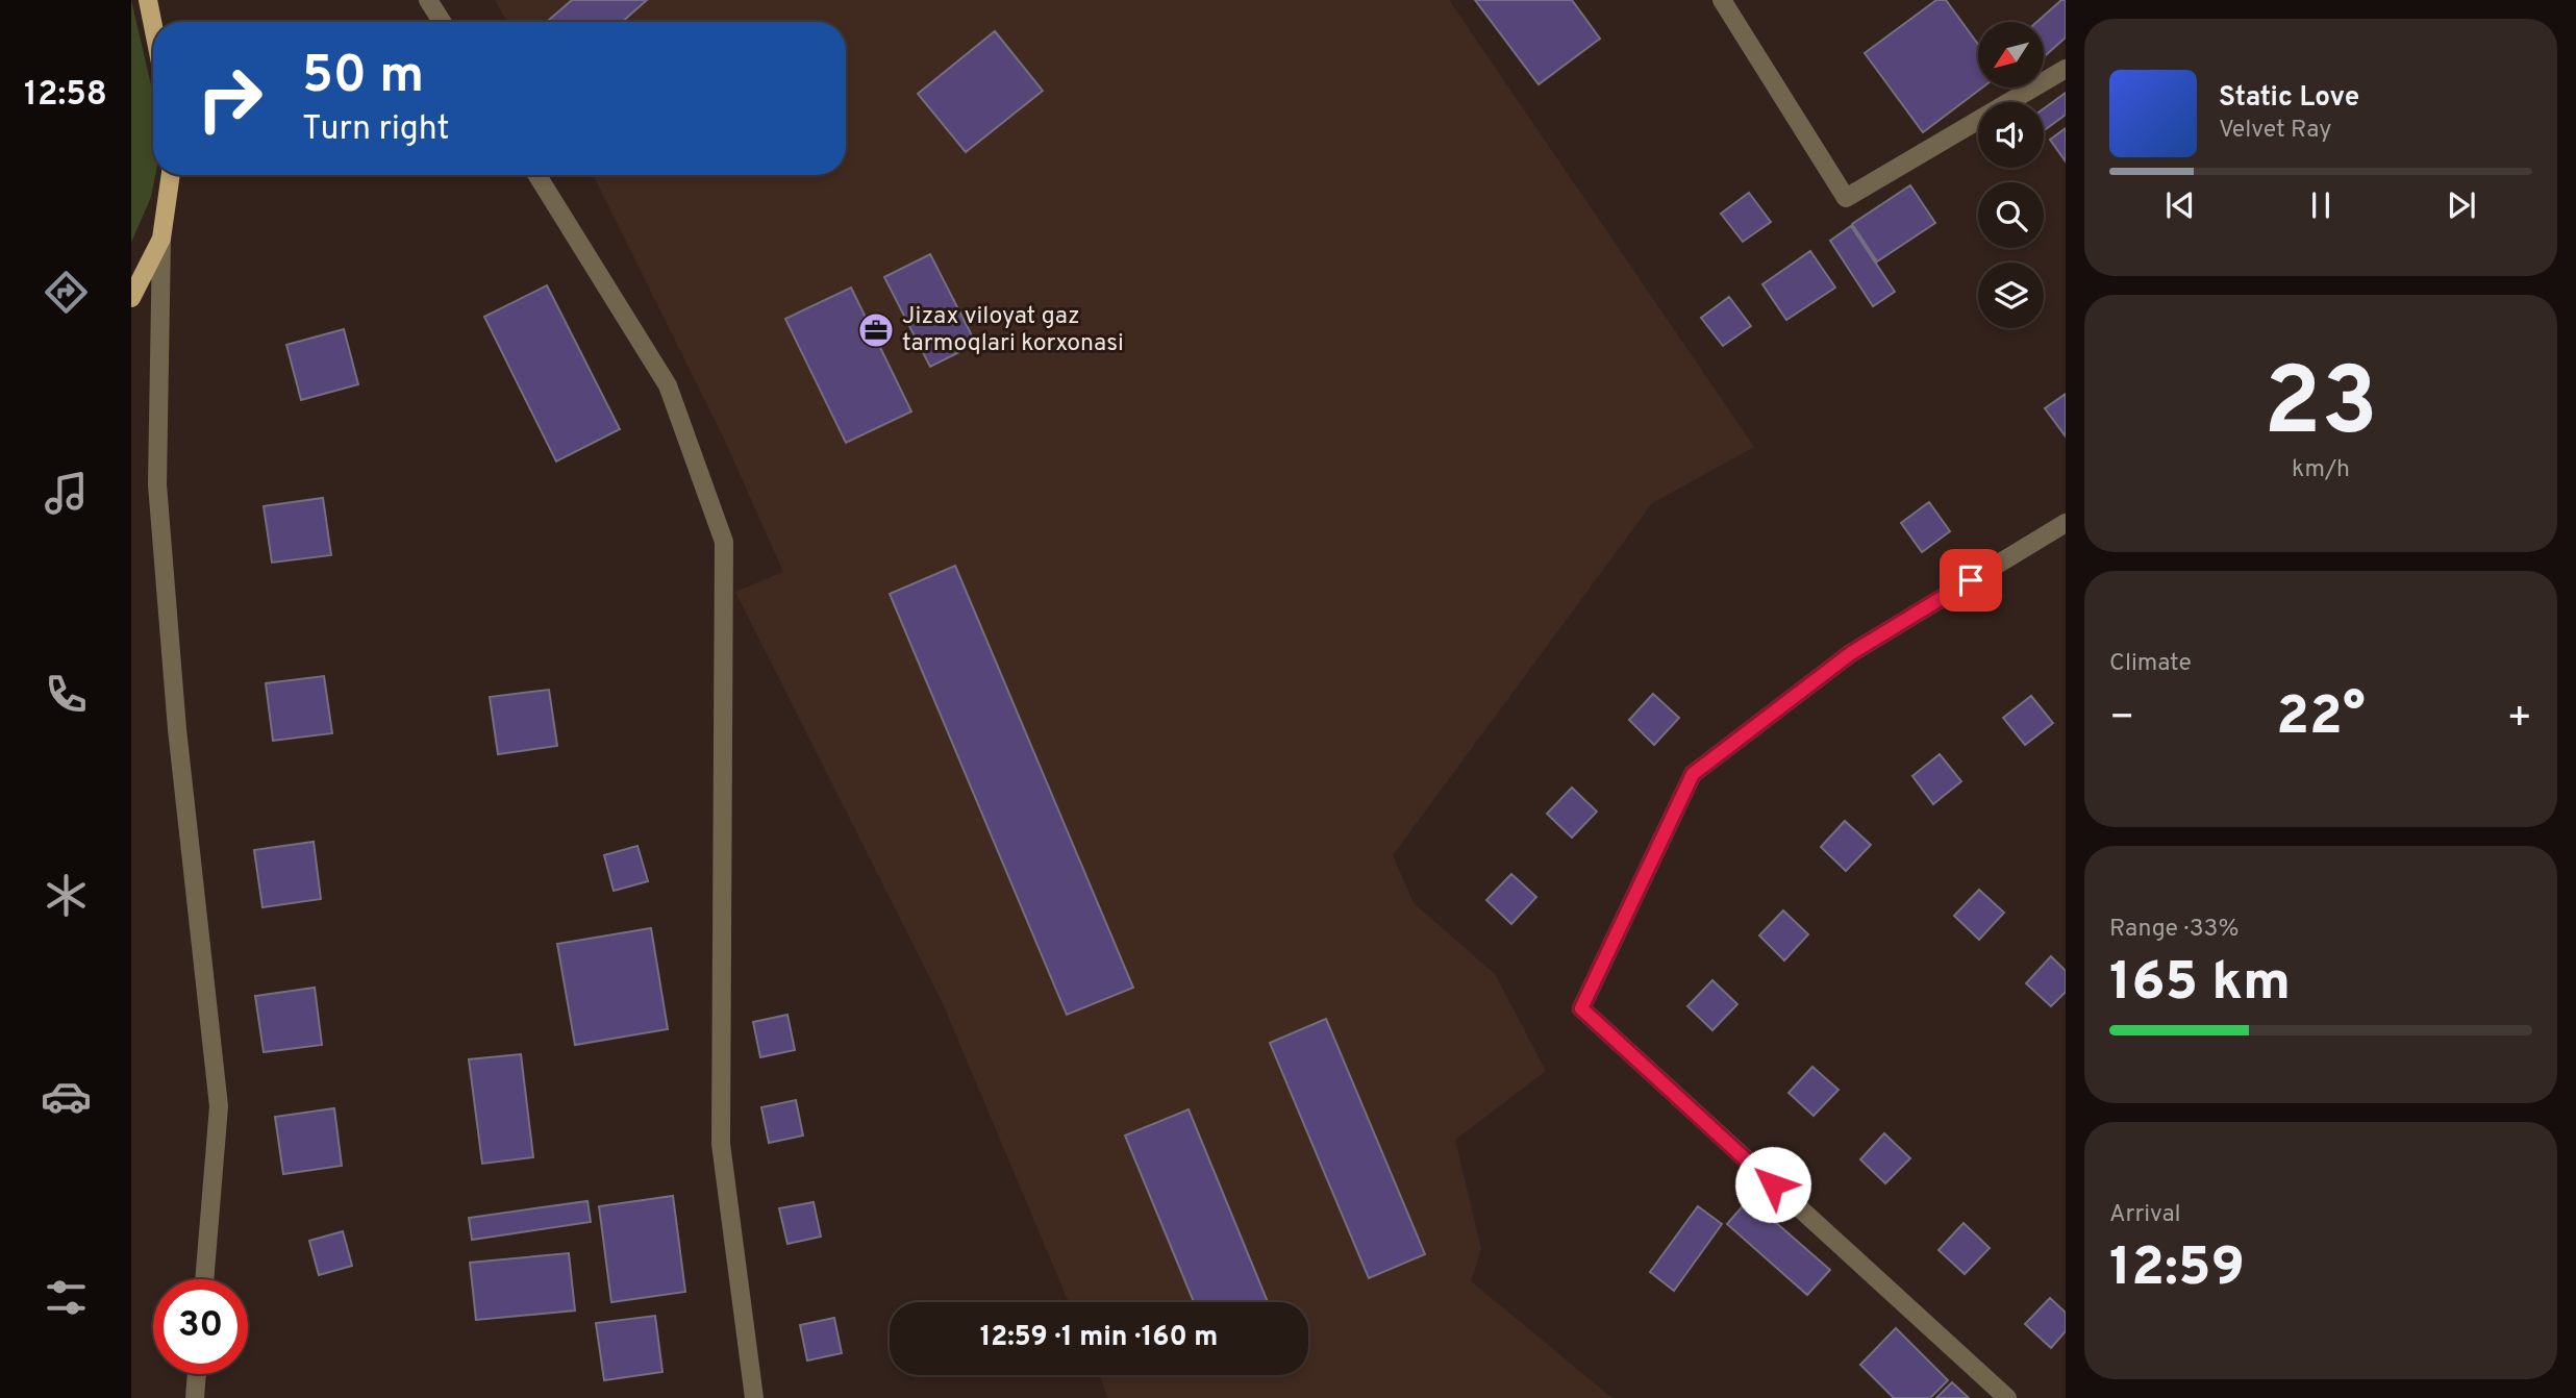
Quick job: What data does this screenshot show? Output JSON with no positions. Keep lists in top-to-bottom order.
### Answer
{
  "places": {
    "office": ["Jizax viloyat gaz tarmoqlari korxonasi"]
  },
  "north": "bottom left",
  "page": {
    "tabs": "12:58",
    "turn": ["50 m", "Turn right"],
    "song": ["Static Love", "Velvet Ray"],
    "tile": [
      ["23", "km/h"],
      "Climate",
      ["Range · 33%", "165 km"],
      ["Arrival", "12:59"]
    ],
    "heat": ["−", "22°", "+"],
    "limit": "30",
    "trip": "12:59 · 1 min · 160 m"
  }
}
